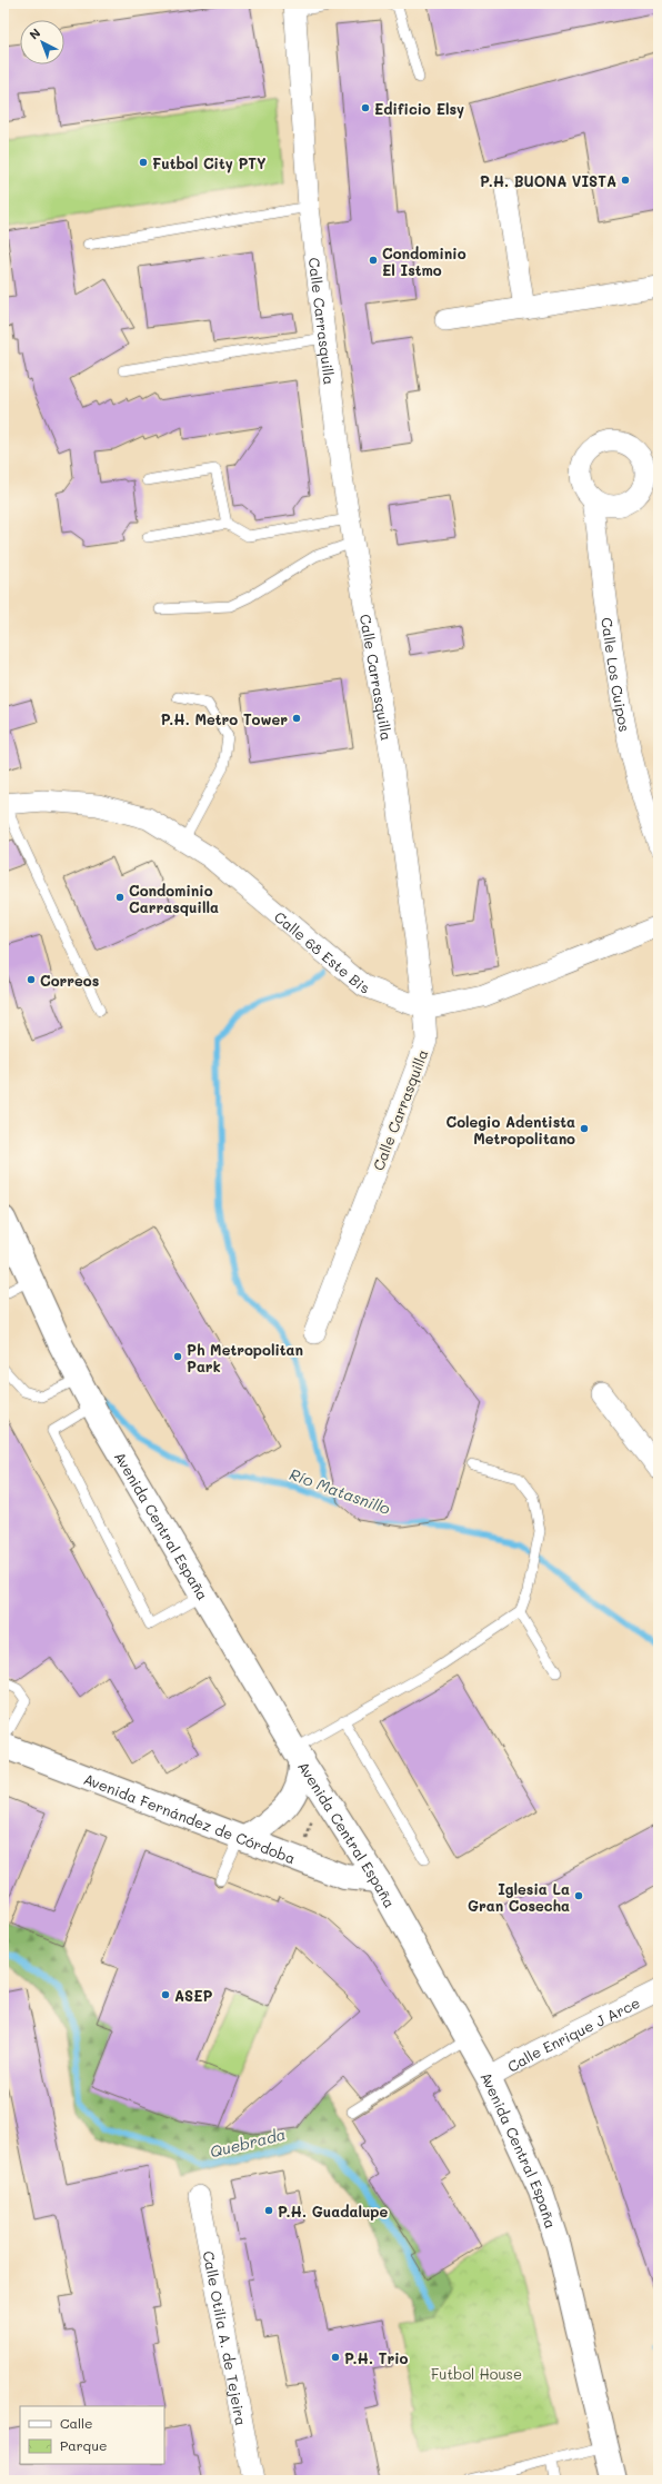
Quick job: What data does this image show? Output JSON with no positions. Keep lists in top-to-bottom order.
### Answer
{
  "streets": {
    "main road": ["Avenida Central España", "Avenida Fernández de Córdoba"],
    "street": [
      "Calle Carrasquilla",
      "Calle Los Cuipos",
      "Calle 68 Este Bis",
      "Calle Enrique J Arce",
      "Calle Otilia A. de Tejeira"
    ]
  },
  "crossings": [
    ["Calle Carrasquilla", "Calle 68 Este Bis"],
    ["Avenida Central España", "Avenida Fernández de Córdoba"],
    ["Avenida Central España", "Calle Enrique J Arce"]
  ],
  "water": ["Río Matasnillo", "Quebrada"],
  "parks": ["Futbol House"],
  "places": [
    "Edificio Elsy",
    "Futbol City PTY",
    "P.H. BUONA VISTA",
    "Condominio El Istmo",
    "P.H. Metro Tower",
    "Condominio Carrasquilla",
    "Correos",
    "Colegio Adentista Metropolitano",
    "Ph Metropolitan Park",
    "Iglesia La Gran Cosecha",
    "ASEP",
    "P.H. Guadalupe",
    "P.H. Trio"
  ],
  "legend": ["Calle", "Parque"],
  "north": "top left"
}
